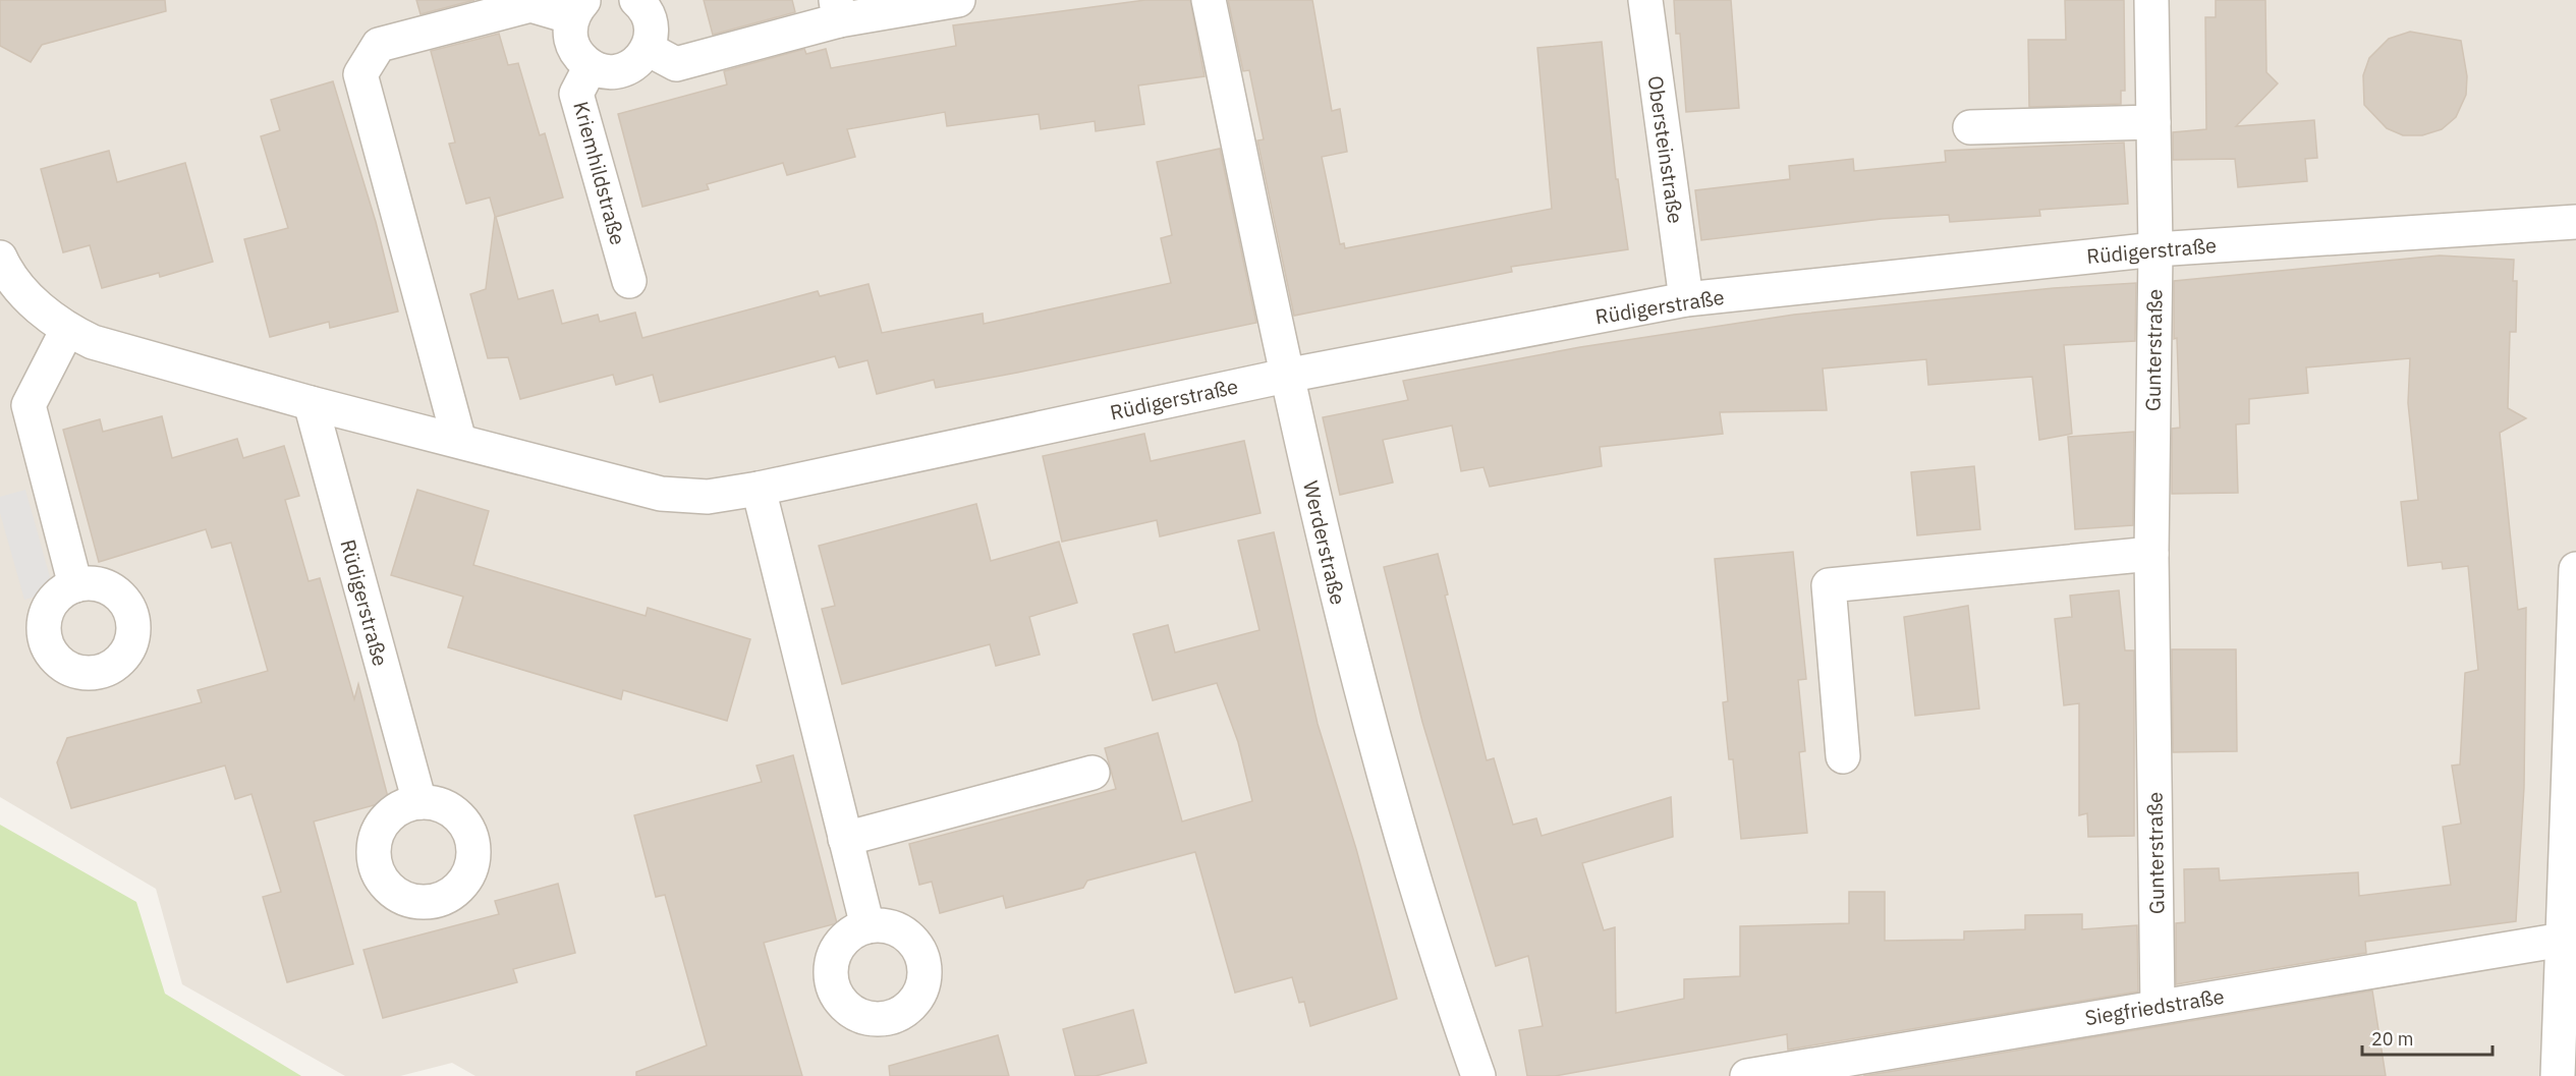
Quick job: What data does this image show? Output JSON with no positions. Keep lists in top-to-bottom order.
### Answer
{
  "streets": {
    "street": [
      "Obersteinstraße",
      "Kriemhildstraße",
      "Rüdigerstraße",
      "Gunterstraße",
      "Werderstraße",
      "Siegfriedstraße"
    ]
  },
  "crossings": [
    ["Obersteinstraße", "Rüdigerstraße"],
    ["Rüdigerstraße", "Gunterstraße"],
    ["Rüdigerstraße", "Werderstraße"],
    ["Gunterstraße", "Siegfriedstraße"]
  ],
  "scale_bar": "20 m"
}
